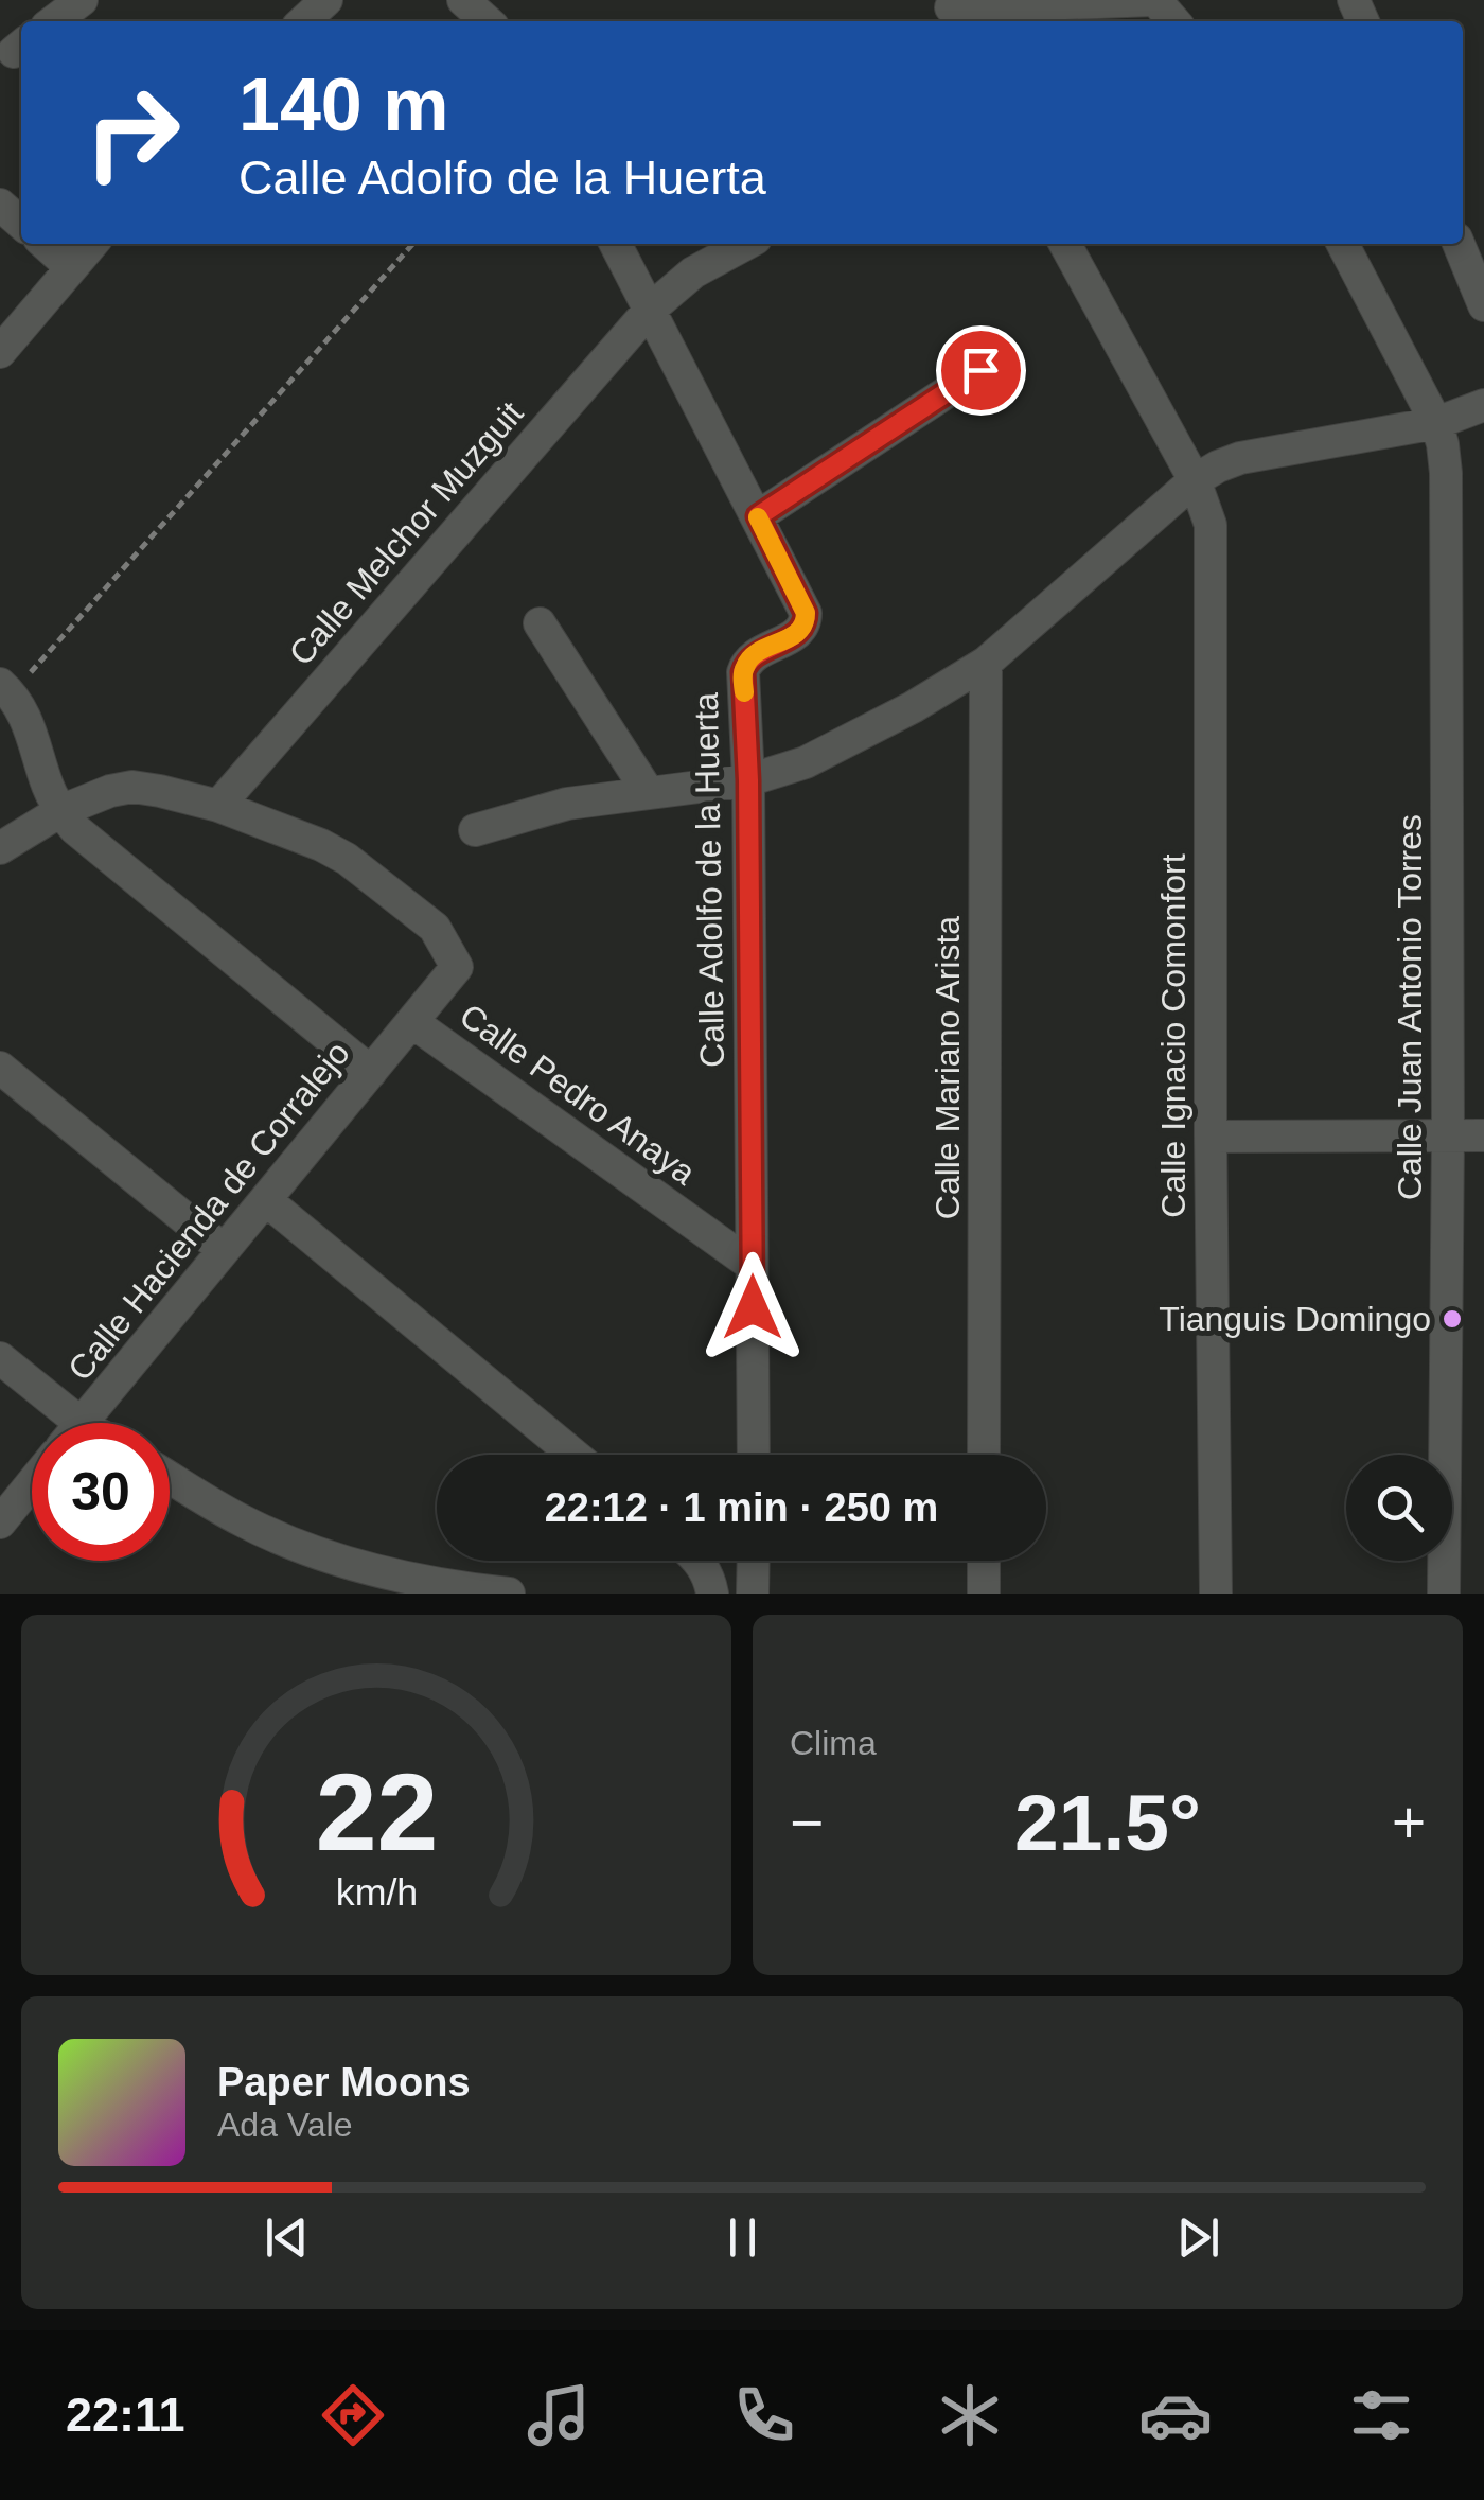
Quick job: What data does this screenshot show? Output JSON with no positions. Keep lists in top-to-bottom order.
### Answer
{
  "streets": {
    "street": [
      "Calle Melchor Muzguit",
      "Calle Adolfo de la Huerta",
      "Calle Juan Antonio Torres",
      "Calle Ignacio Comonfort",
      "Calle Mariano Arista",
      "Calle Pedro Anaya",
      "Calle Hacienda de Corralejo"
    ]
  },
  "crossings": [
    ["Calle Melchor Muzguit", "Calle Adolfo de la Huerta"],
    ["Calle Melchor Muzguit", "Calle Hacienda de Corralejo"],
    ["Calle Adolfo de la Huerta", "Calle Pedro Anaya"],
    ["Calle Pedro Anaya", "Calle Hacienda de Corralejo"]
  ],
  "places": ["Tianguis Domingo"],
  "page": {
    "turn": ["140 m", "Calle Adolfo de la Huerta"],
    "limit": "30",
    "trip": "22:12 · 1 min · 250 m",
    "tile": "Clima",
    "heat": ["−", "21.5°", "+"],
    "song": ["Paper Moons", "Ada Vale"],
    "tabs": "22:11",
    "gauge": ["22", "km/h"]
  }
}
